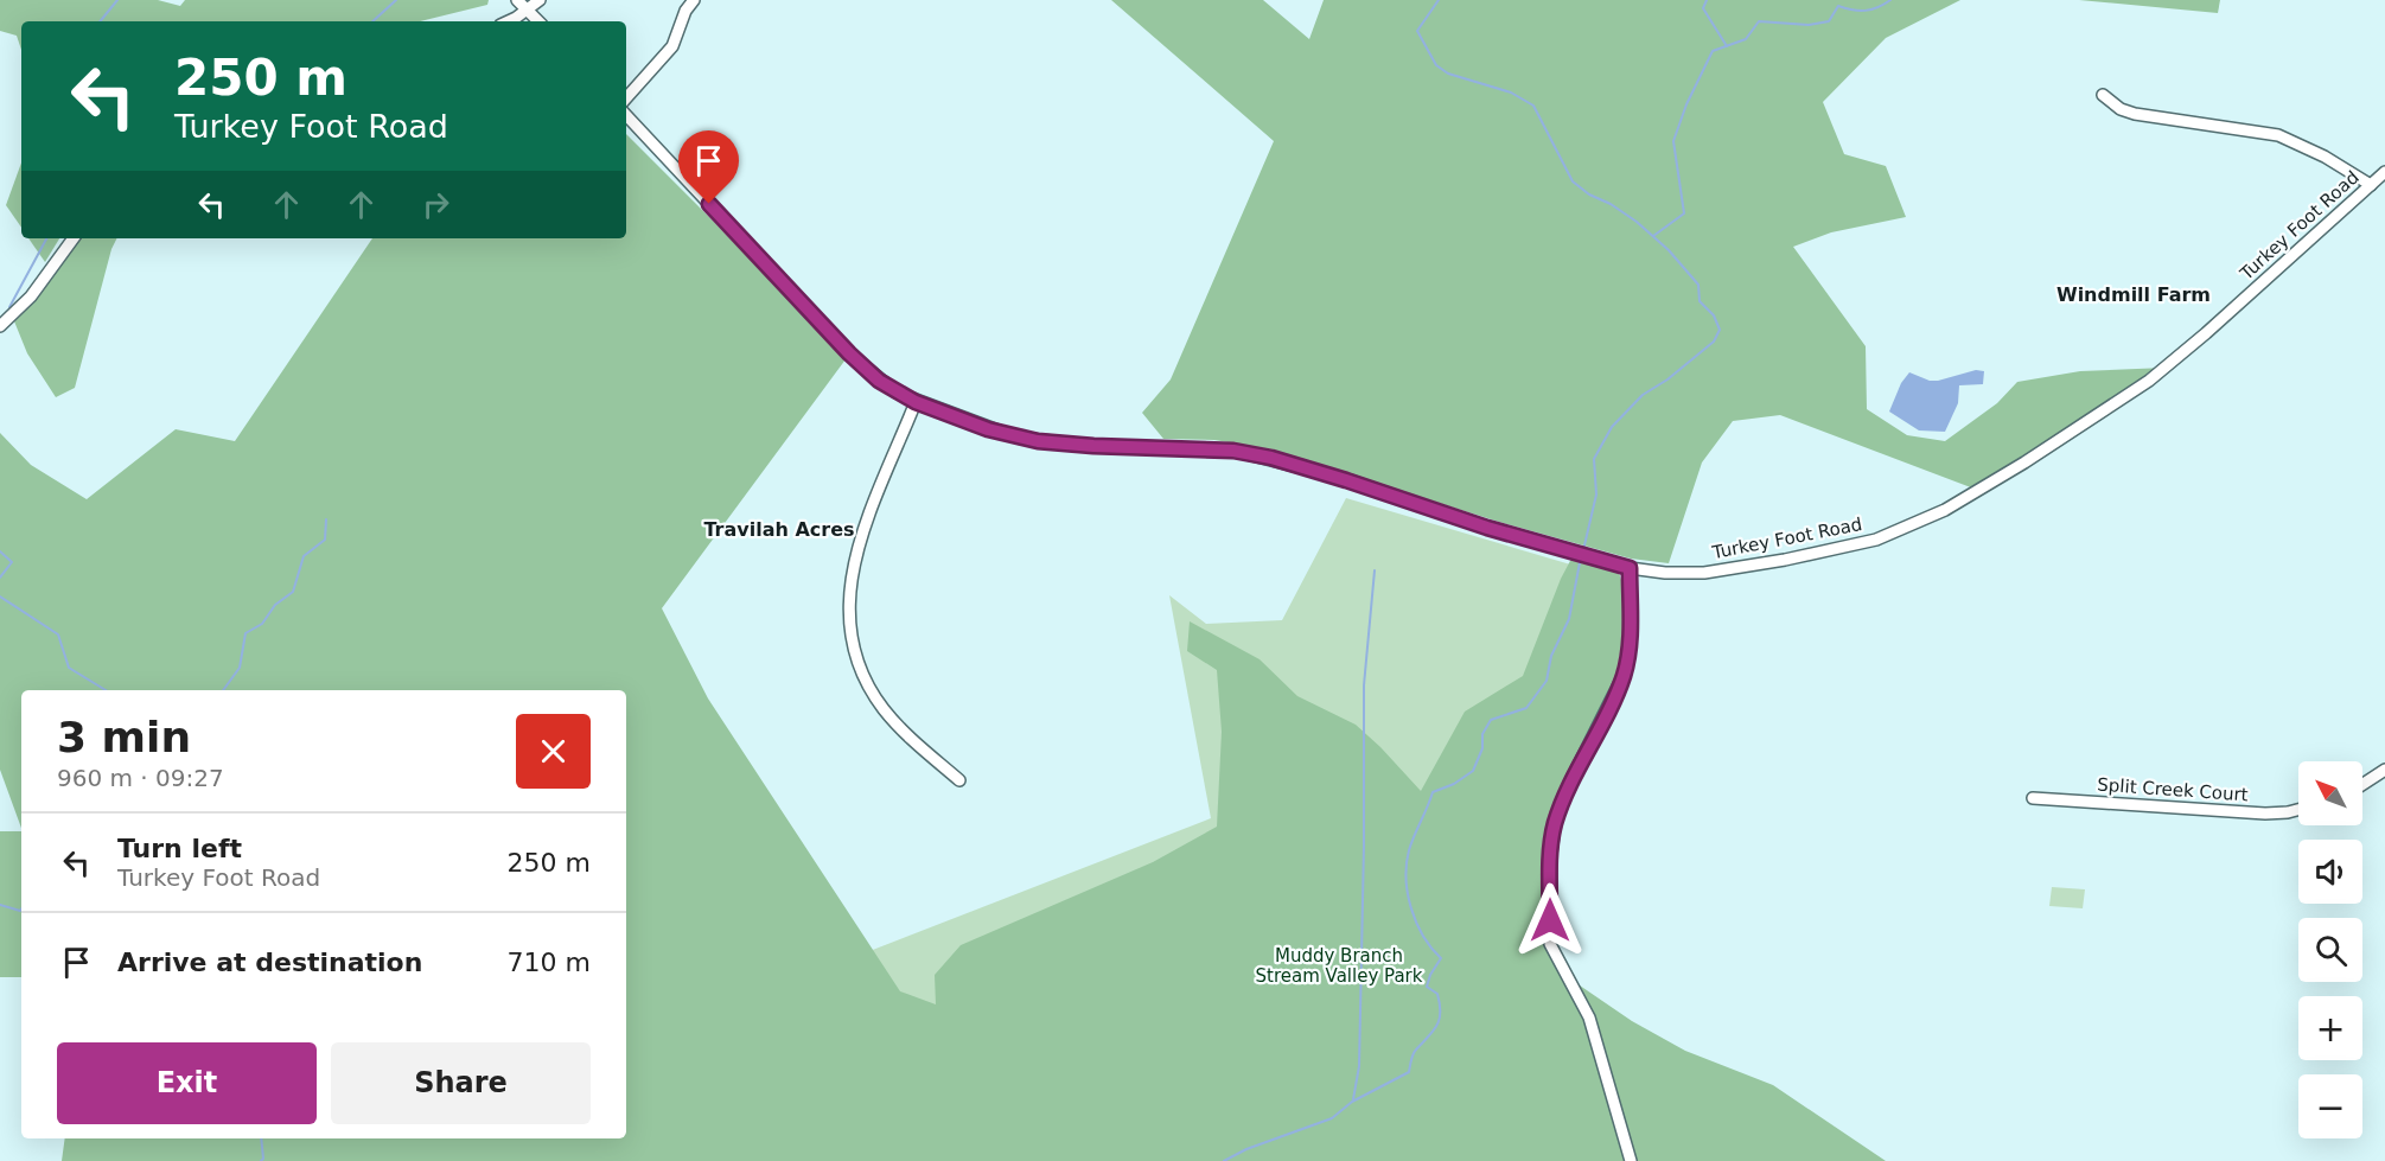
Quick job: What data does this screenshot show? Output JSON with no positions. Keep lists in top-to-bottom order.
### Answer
{
  "streets": {
    "street": ["Turkey Foot Road", "Split Creek Court"]
  },
  "districts": ["Windmill Farm", "Travilah Acres"],
  "parks": ["Muddy Branch Stream Valley Park"],
  "north": "top left",
  "page": {
    "turn": ["250 m", "Turkey Foot Road"],
    "heading": ["3 min", "960 m · 09:27"],
    "map_buttons": ["+", "−"],
    "list": [
      {
        "name": "Turn left",
        "note": "Turkey Foot Road",
        "value": "250 m"
      },
      {
        "name": "Arrive at destination",
        "value": "710 m"
      }
    ],
    "buttons": ["Exit", "Share"]
  }
}
